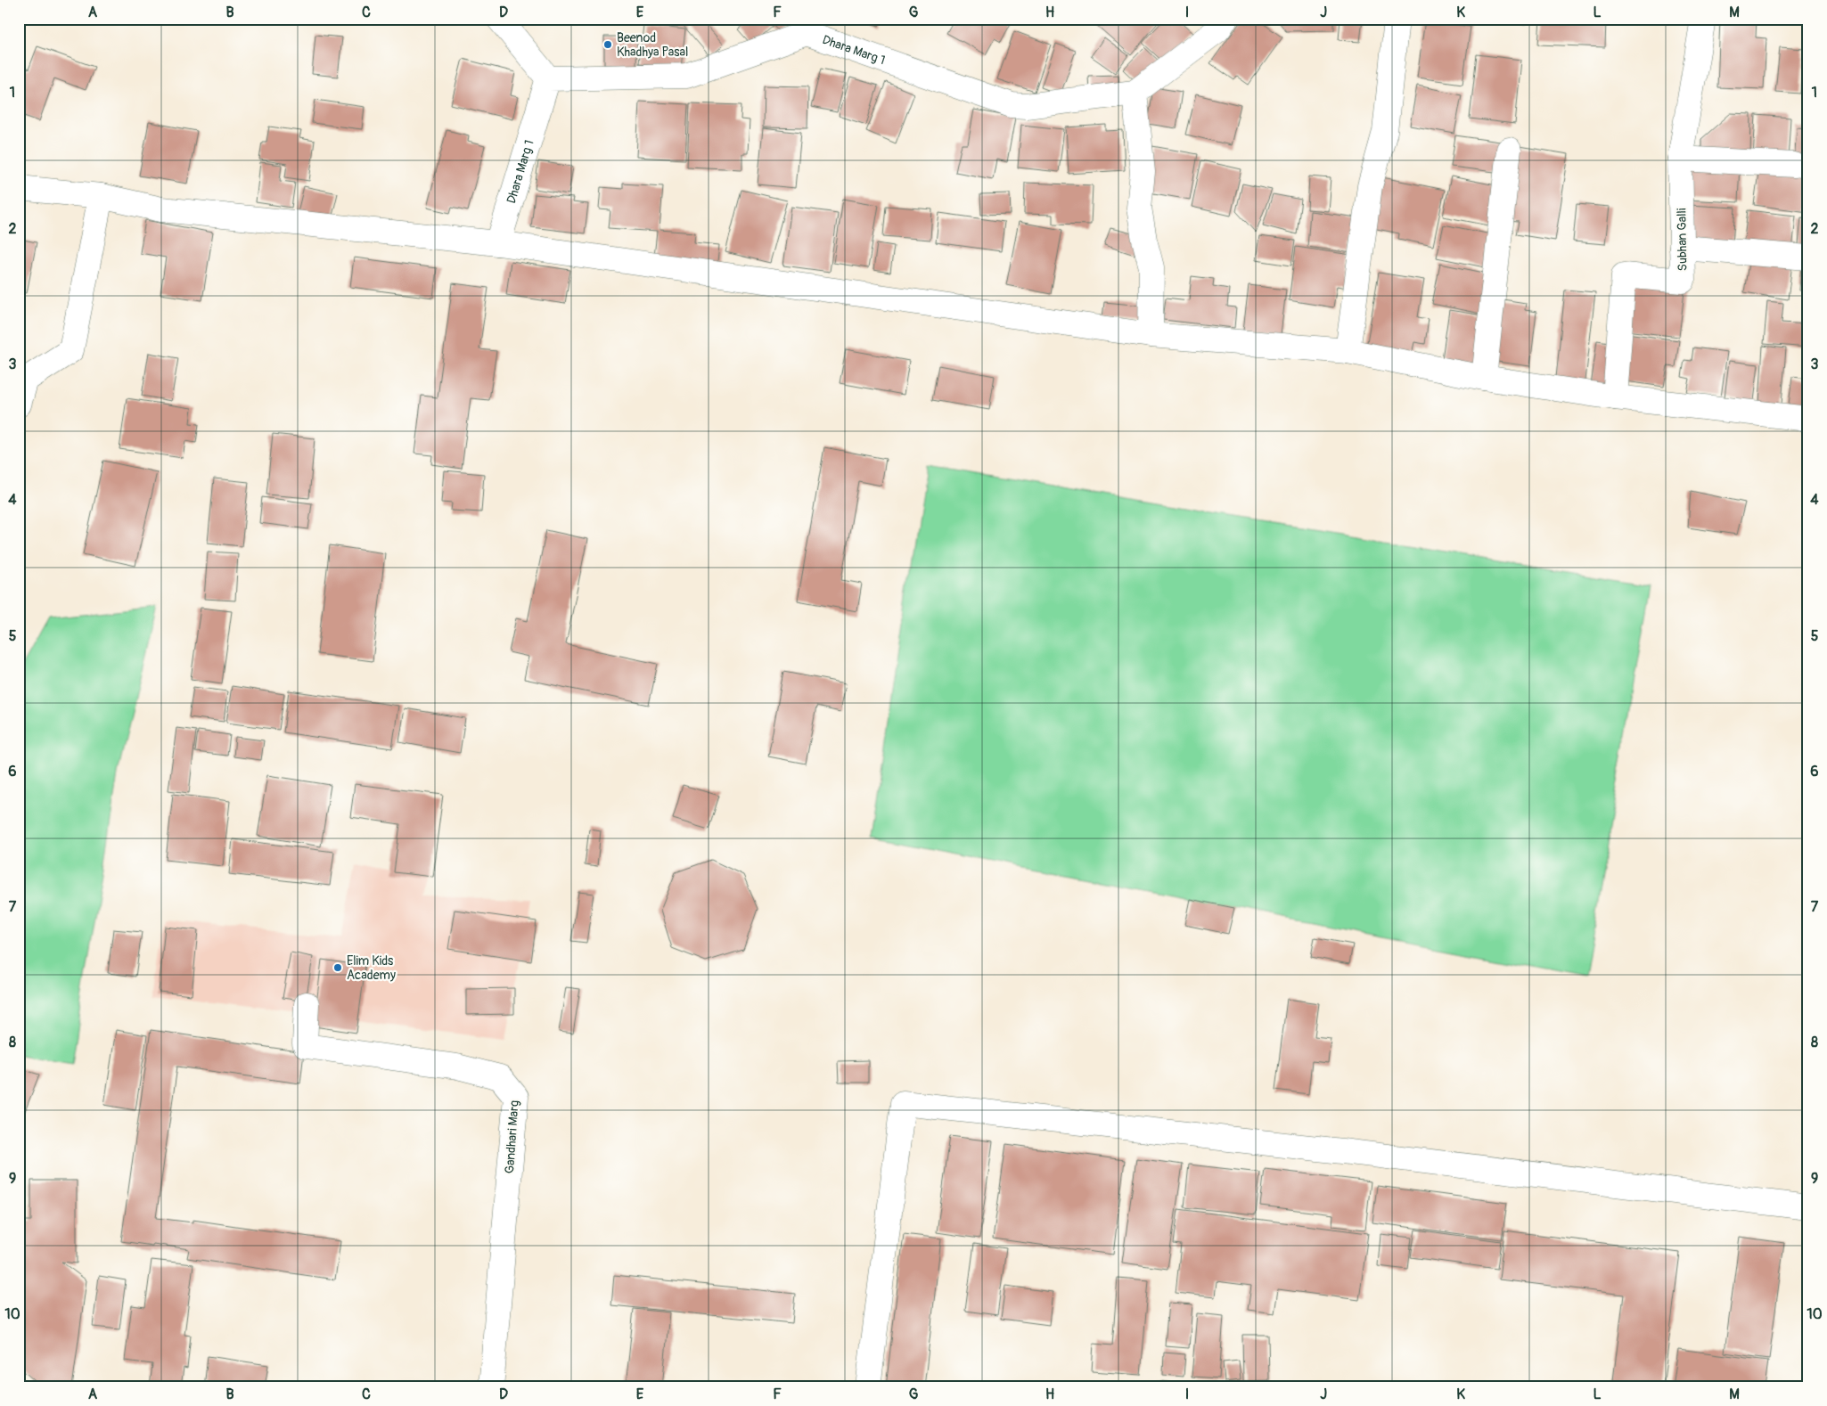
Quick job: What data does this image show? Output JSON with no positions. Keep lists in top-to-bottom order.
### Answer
{
  "streets": {
    "street": ["Dhara Marg 1", "Subhan Galli", "Gandhari Marg"]
  },
  "places": ["Beenod Khadhya Pasal", "Elim Kids Academy"],
  "grid": {
    "columns": [
      "A",
      "B",
      "C",
      "D",
      "E",
      "F",
      "G",
      "H",
      "I",
      "J",
      "K",
      "L",
      "M"
    ],
    "rows": [
      "1",
      "2",
      "3",
      "4",
      "5",
      "6",
      "7",
      "8",
      "9",
      "10"
    ]
  }
}
